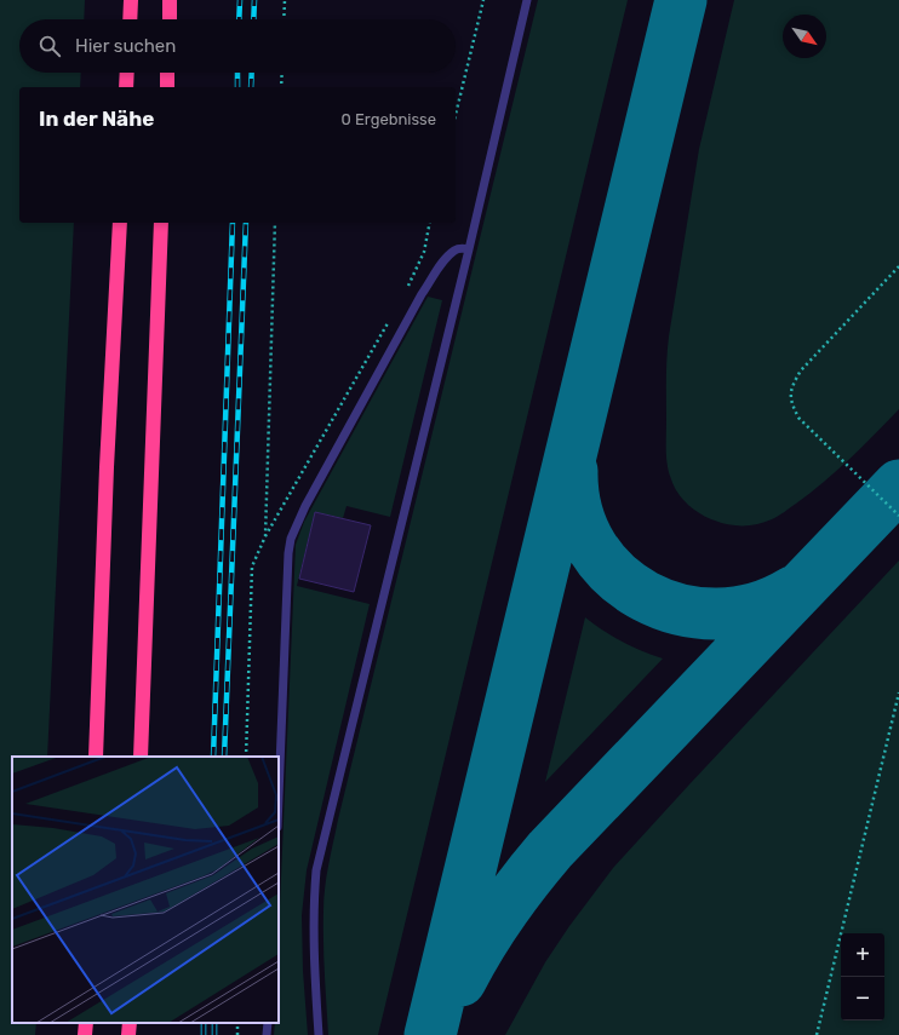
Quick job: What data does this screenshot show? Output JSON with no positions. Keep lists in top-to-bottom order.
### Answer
{
  "north": "bottom right",
  "page": {
    "search": "Hier suchen",
    "heading": ["In der Nähe", "0 Ergebnisse"],
    "map_buttons": ["+", "−"]
  }
}
